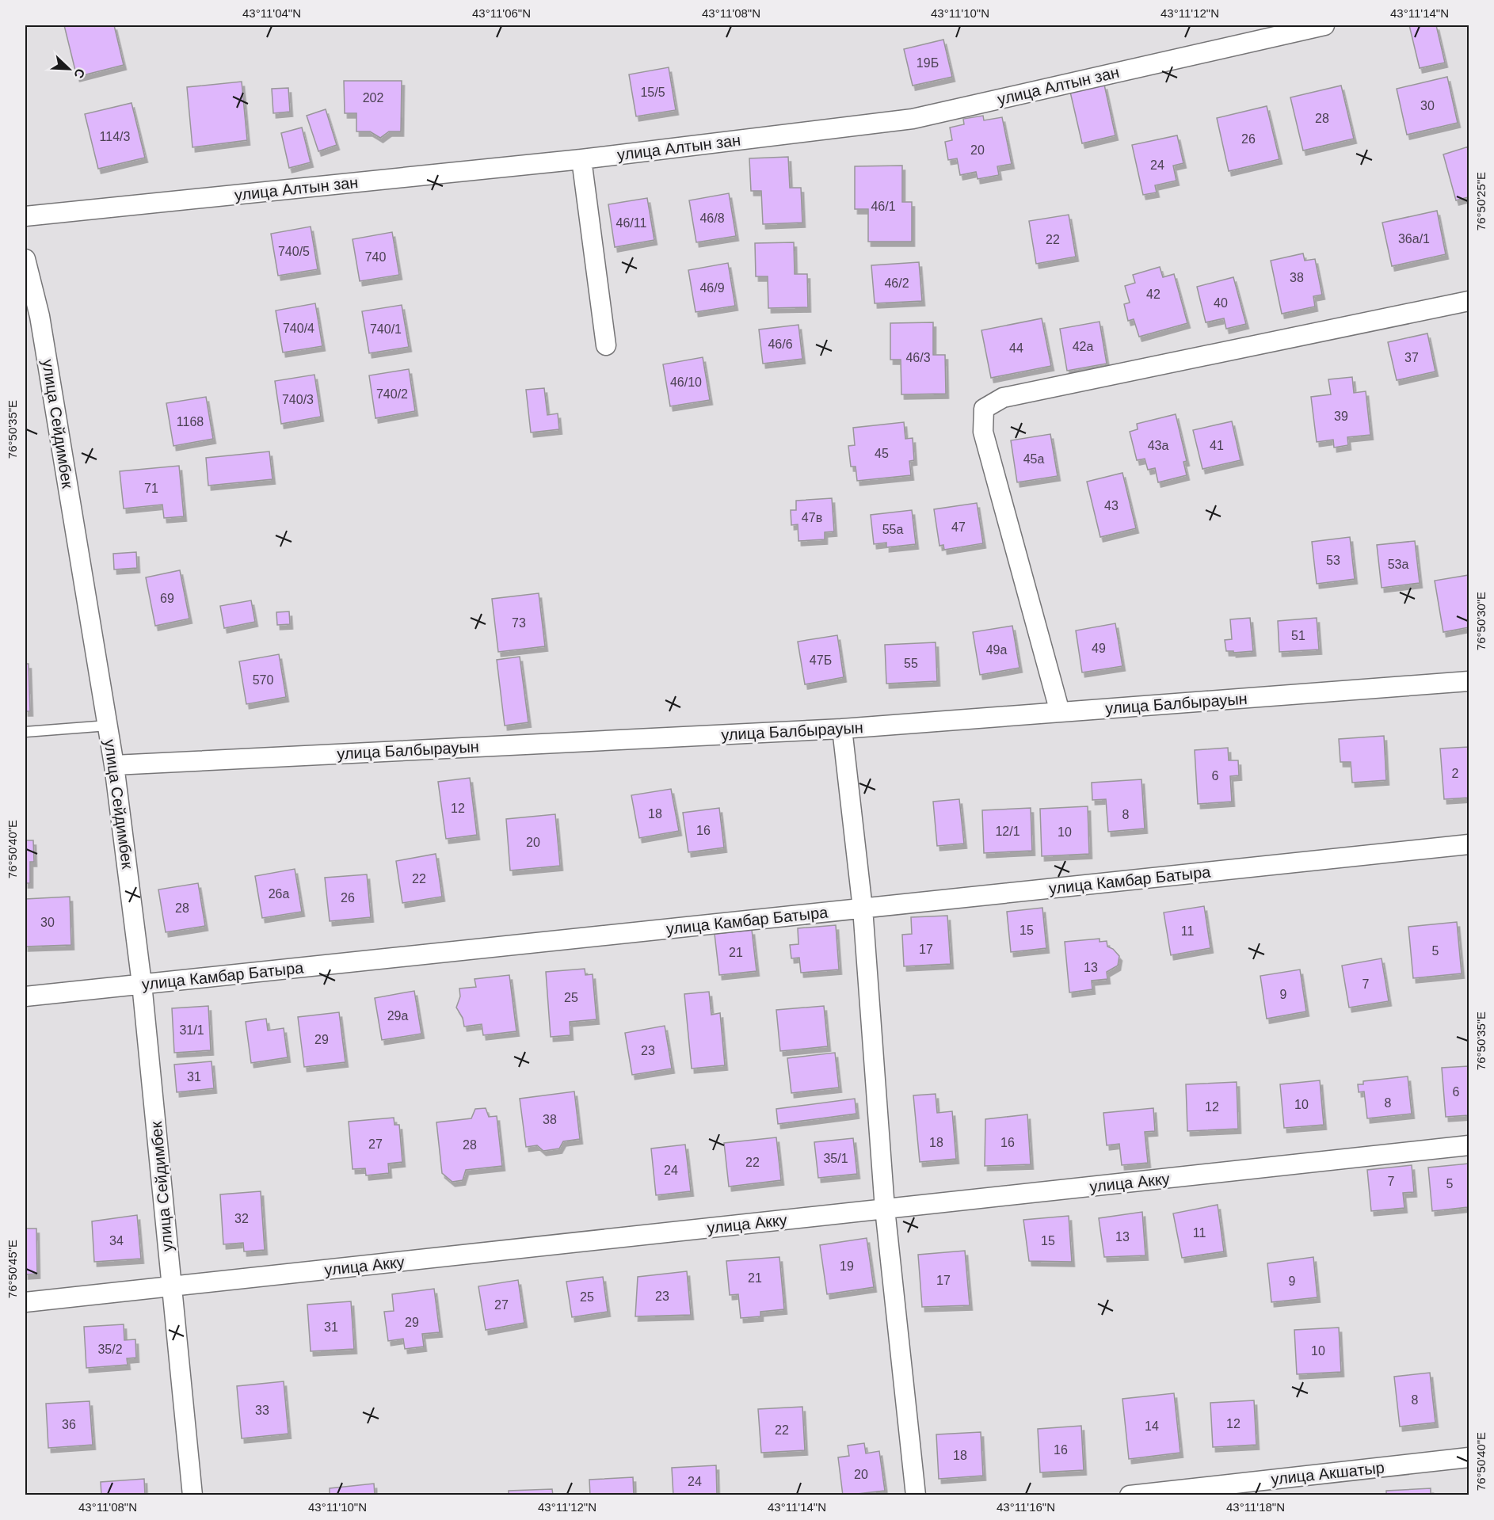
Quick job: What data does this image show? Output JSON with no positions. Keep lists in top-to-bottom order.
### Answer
{
  "streets": {
    "street": [
      "улица Алтын зан",
      "улица Сейдимбек",
      "улица Балбырауын",
      "улица Камбар Батыра",
      "улица Акку",
      "улица Акшатыр"
    ]
  },
  "crossings": [
    ["улица Сейдимбек", "улица Балбырауын"],
    ["улица Сейдимбек", "улица Камбар Батыра"],
    ["улица Сейдимбек", "улица Акку"]
  ],
  "house_numbers": [
    "19Б",
    "15/5",
    "202",
    "30",
    "28",
    "114/3",
    "26",
    "20",
    "24",
    "46/1",
    "46/8",
    "46/11",
    "36а/1",
    "22",
    "740/5",
    "740",
    "38",
    "46/2",
    "46/9",
    "42",
    "40",
    "740/4",
    "740/1",
    "46/6",
    "42а",
    "44",
    "46/3",
    "37",
    "46/10",
    "740/2",
    "740/3",
    "39",
    "1168",
    "43а",
    "41",
    "45",
    "45а",
    "71",
    "43",
    "47в",
    "47",
    "55а",
    "53",
    "53а",
    "69",
    "73",
    "51",
    "49",
    "49а",
    "47Б",
    "55",
    "570",
    "2",
    "6",
    "12",
    "18",
    "8",
    "16",
    "12/1",
    "10",
    "20",
    "22",
    "26а",
    "26",
    "28",
    "30",
    "15",
    "11",
    "17",
    "5",
    "21",
    "13",
    "7",
    "9",
    "25",
    "29а",
    "31/1",
    "29",
    "23",
    "31",
    "6",
    "8",
    "10",
    "12",
    "38",
    "18",
    "16",
    "27",
    "28",
    "35/1",
    "22",
    "24",
    "7",
    "5",
    "32",
    "11",
    "13",
    "34",
    "15",
    "19",
    "21",
    "17",
    "9",
    "23",
    "25",
    "27",
    "29",
    "31",
    "35/2",
    "10",
    "8",
    "33",
    "12",
    "36",
    "14",
    "22",
    "16",
    "18",
    "20",
    "24"
  ],
  "north": "bottom right",
  "coordinates": [
    "43°11'04\"N",
    "43°11'06\"N",
    "43°11'08\"N",
    "43°11'10\"N",
    "43°11'12\"N",
    "43°11'14\"N",
    "76°50'25\"E",
    "76°50'35\"E",
    "76°50'30\"E",
    "76°50'40\"E",
    "76°50'45\"E",
    "43°11'16\"N",
    "43°11'18\"N"
  ]
}
